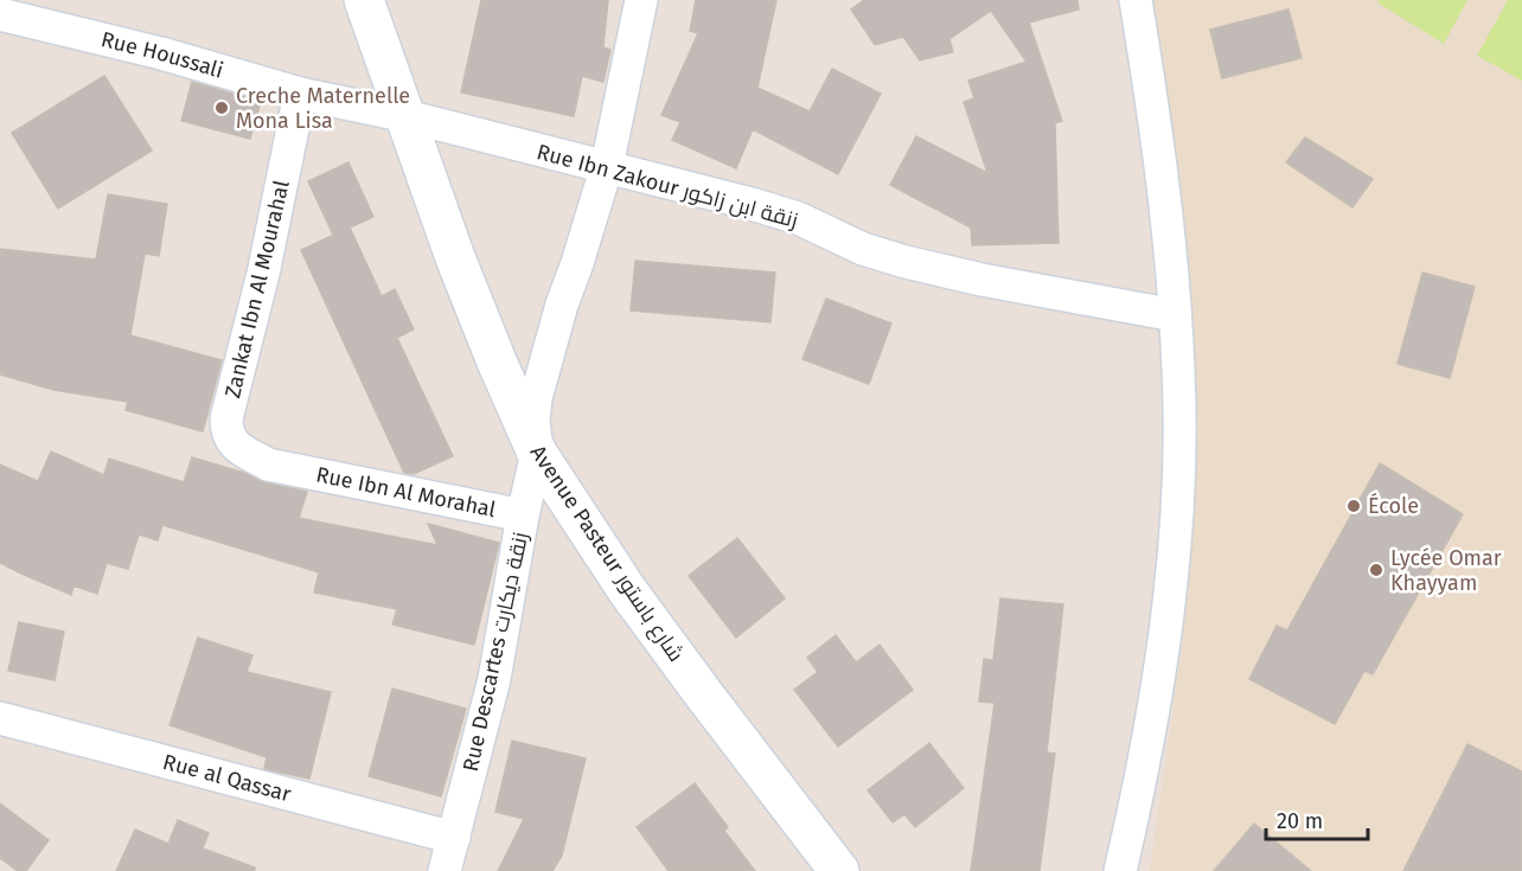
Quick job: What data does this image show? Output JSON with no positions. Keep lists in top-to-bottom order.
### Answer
{
  "streets": {
    "street": [
      "Rue Houssali",
      "Rue Ibn Zakour زنقة ابن زاكور",
      "Zankat Ibn Al Mourahal",
      "Rue Ibn Al Morahal",
      "Avenue Pasteur شارع باستور",
      "Rue Descartes زنقة ديكارت",
      "Rue al Qassar"
    ]
  },
  "crossings": [
    ["Rue Houssali", "Rue Ibn Zakour زنقة ابن زاكور"],
    ["Rue Houssali", "Zankat Ibn Al Mourahal"],
    ["Rue Houssali", "Avenue Pasteur شارع باستور"],
    ["Rue Ibn Zakour زنقة ابن زاكور", "Rue Ibn Al Morahal"],
    ["Rue Ibn Zakour زنقة ابن زاكور", "Avenue Pasteur شارع باستور"],
    ["Zankat Ibn Al Mourahal", "Rue Ibn Al Morahal"],
    ["Rue Ibn Al Morahal", "Avenue Pasteur شارع باستور"],
    ["Rue Ibn Al Morahal", "Rue Descartes زنقة ديكارت"],
    ["Rue Descartes زنقة ديكارت", "Rue al Qassar"]
  ],
  "places": ["Creche Maternelle Mona Lisa", "École", "Lycée Omar Khayyam"],
  "scale_bar": "20 m"
}
